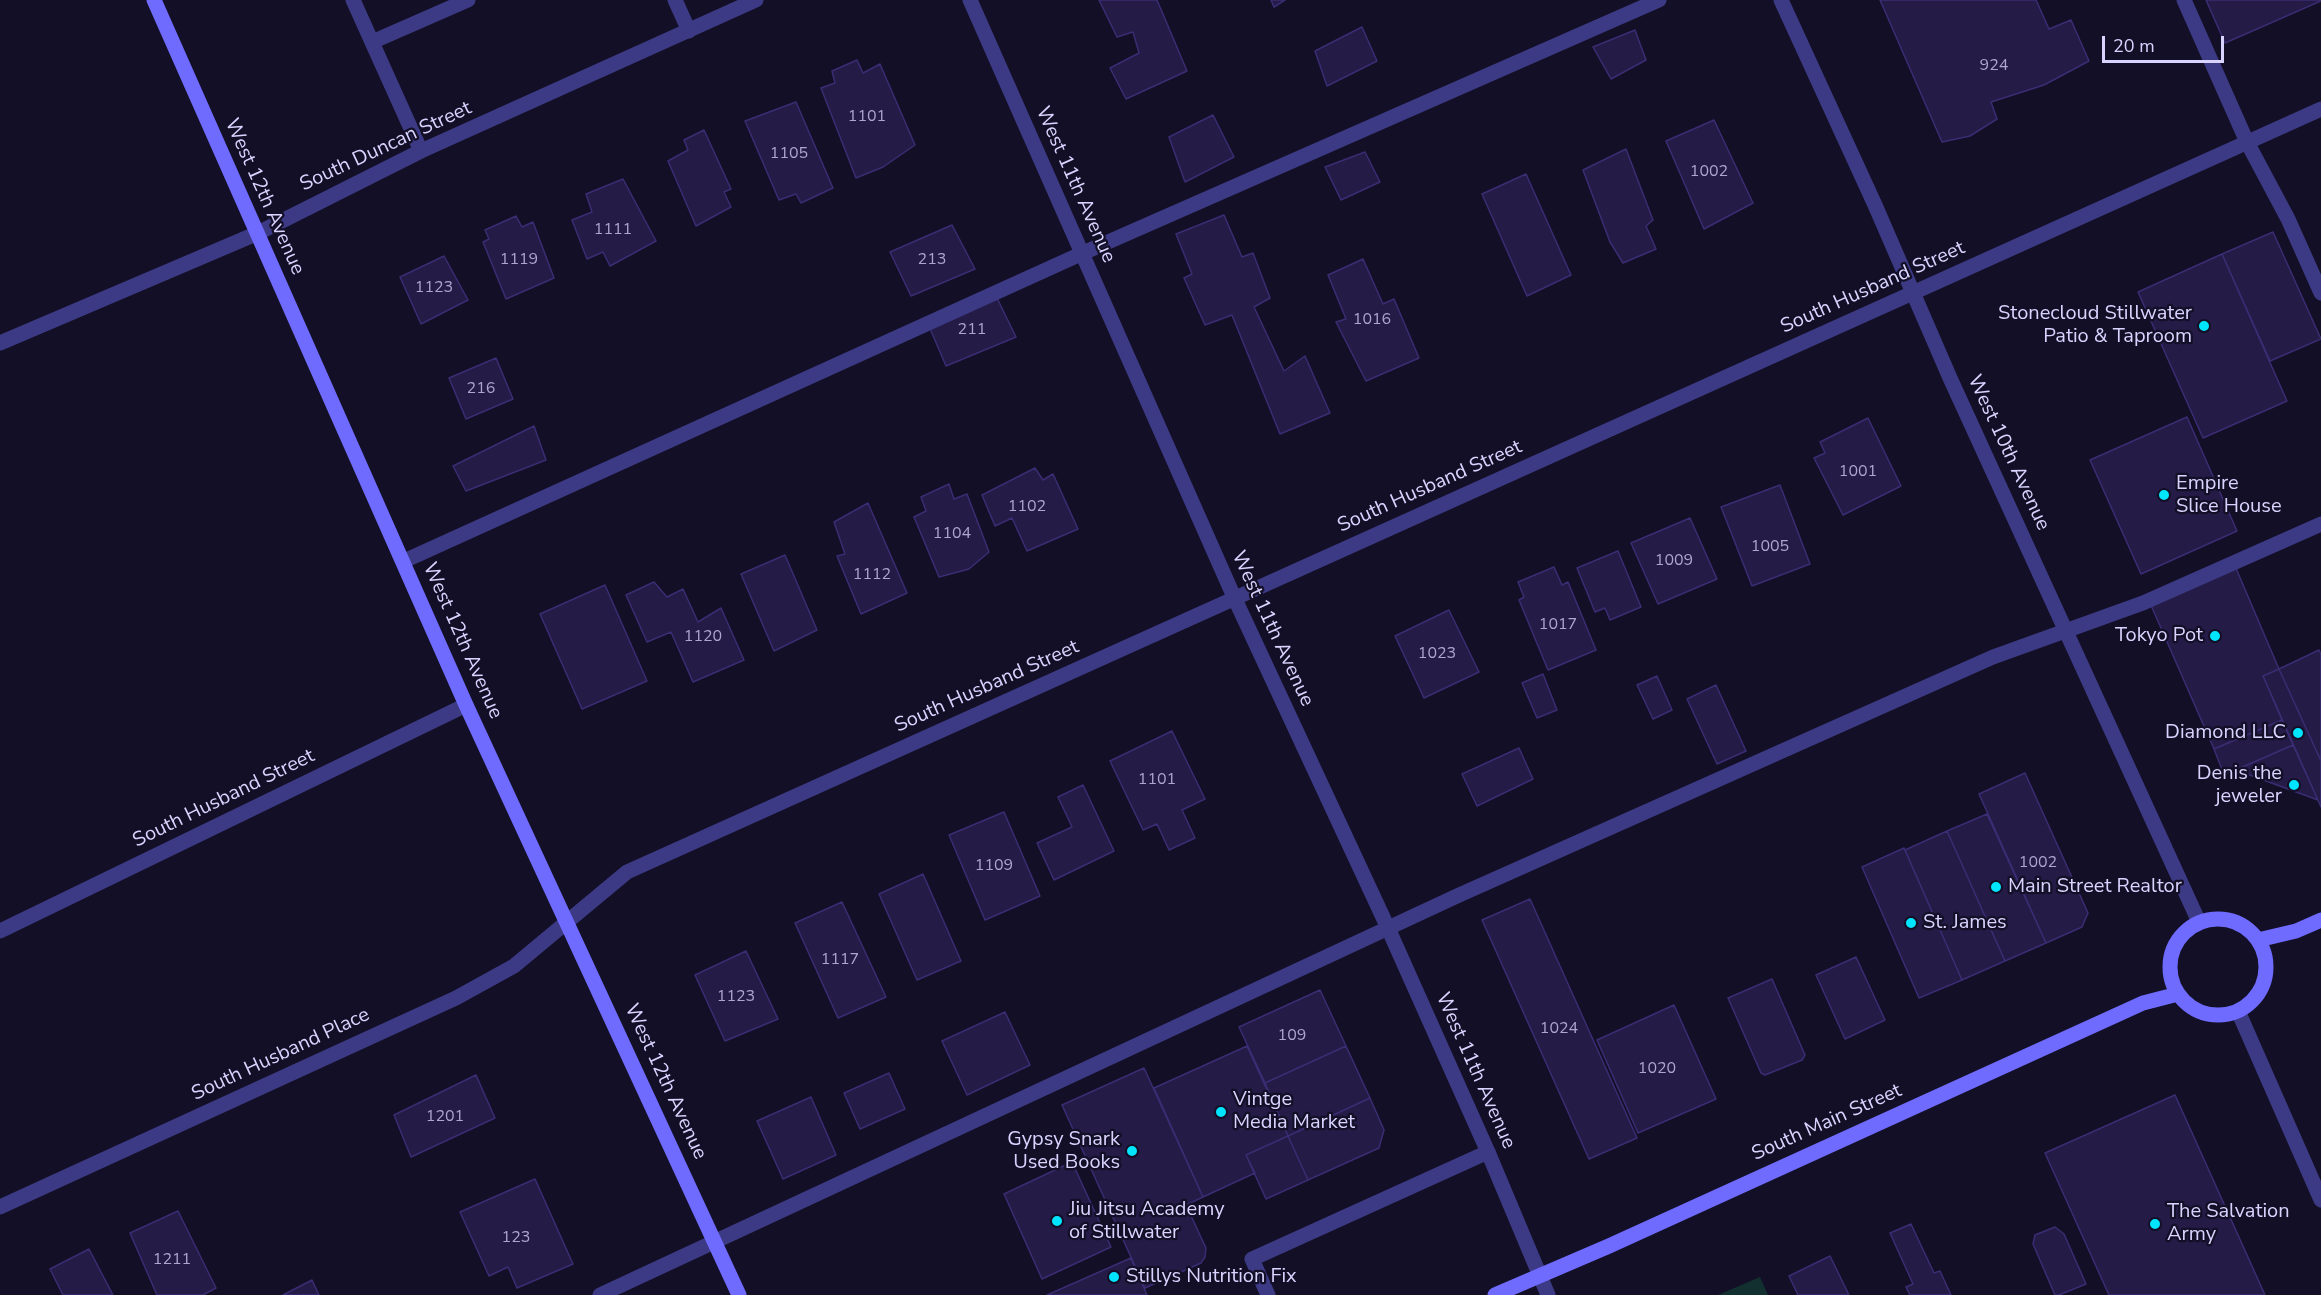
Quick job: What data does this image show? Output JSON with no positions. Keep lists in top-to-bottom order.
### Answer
{
  "streets": {
    "main road": ["West 12th Avenue", "South Main Street"],
    "street": [
      "South Duncan Street",
      "West 11th Avenue",
      "South Husband Street",
      "West 10th Avenue",
      "South Husband Place"
    ]
  },
  "crossings": [
    ["South Duncan Street", "West 12th Avenue"],
    ["West 11th Avenue", "South Husband Street"],
    ["West 11th Avenue", "South Main Street"],
    ["West 12th Avenue", "South Husband Street"],
    ["West 12th Avenue", "South Husband Place"],
    ["South Husband Street", "West 10th Avenue"],
    ["South Husband Street", "South Husband Place"],
    ["West 10th Avenue", "South Main Street"]
  ],
  "places": [
    "Stonecloud Stillwater Patio & Taproom",
    "Empire Slice House",
    "Tokyo Pot",
    "Diamond LLC",
    "Denis the jeweler",
    "Main Street Realtor",
    "St. James",
    "Vintge Media Market",
    "Gypsy Snark Used Books",
    "Jiu Jitsu Academy of Stillwater",
    "The Salvation Army",
    "Stillys Nutrition Fix"
  ],
  "house_numbers": [
    "924",
    "1101",
    "1105",
    "1002",
    "1111",
    "1119",
    "213",
    "1123",
    "1016",
    "211",
    "216",
    "1001",
    "1102",
    "1104",
    "1005",
    "1009",
    "1112",
    "1017",
    "1120",
    "1023",
    "1101",
    "1002",
    "1109",
    "1117",
    "1123",
    "1024",
    "109",
    "1020",
    "1201",
    "123",
    "1211"
  ],
  "scale_bar": "20 m"
}
